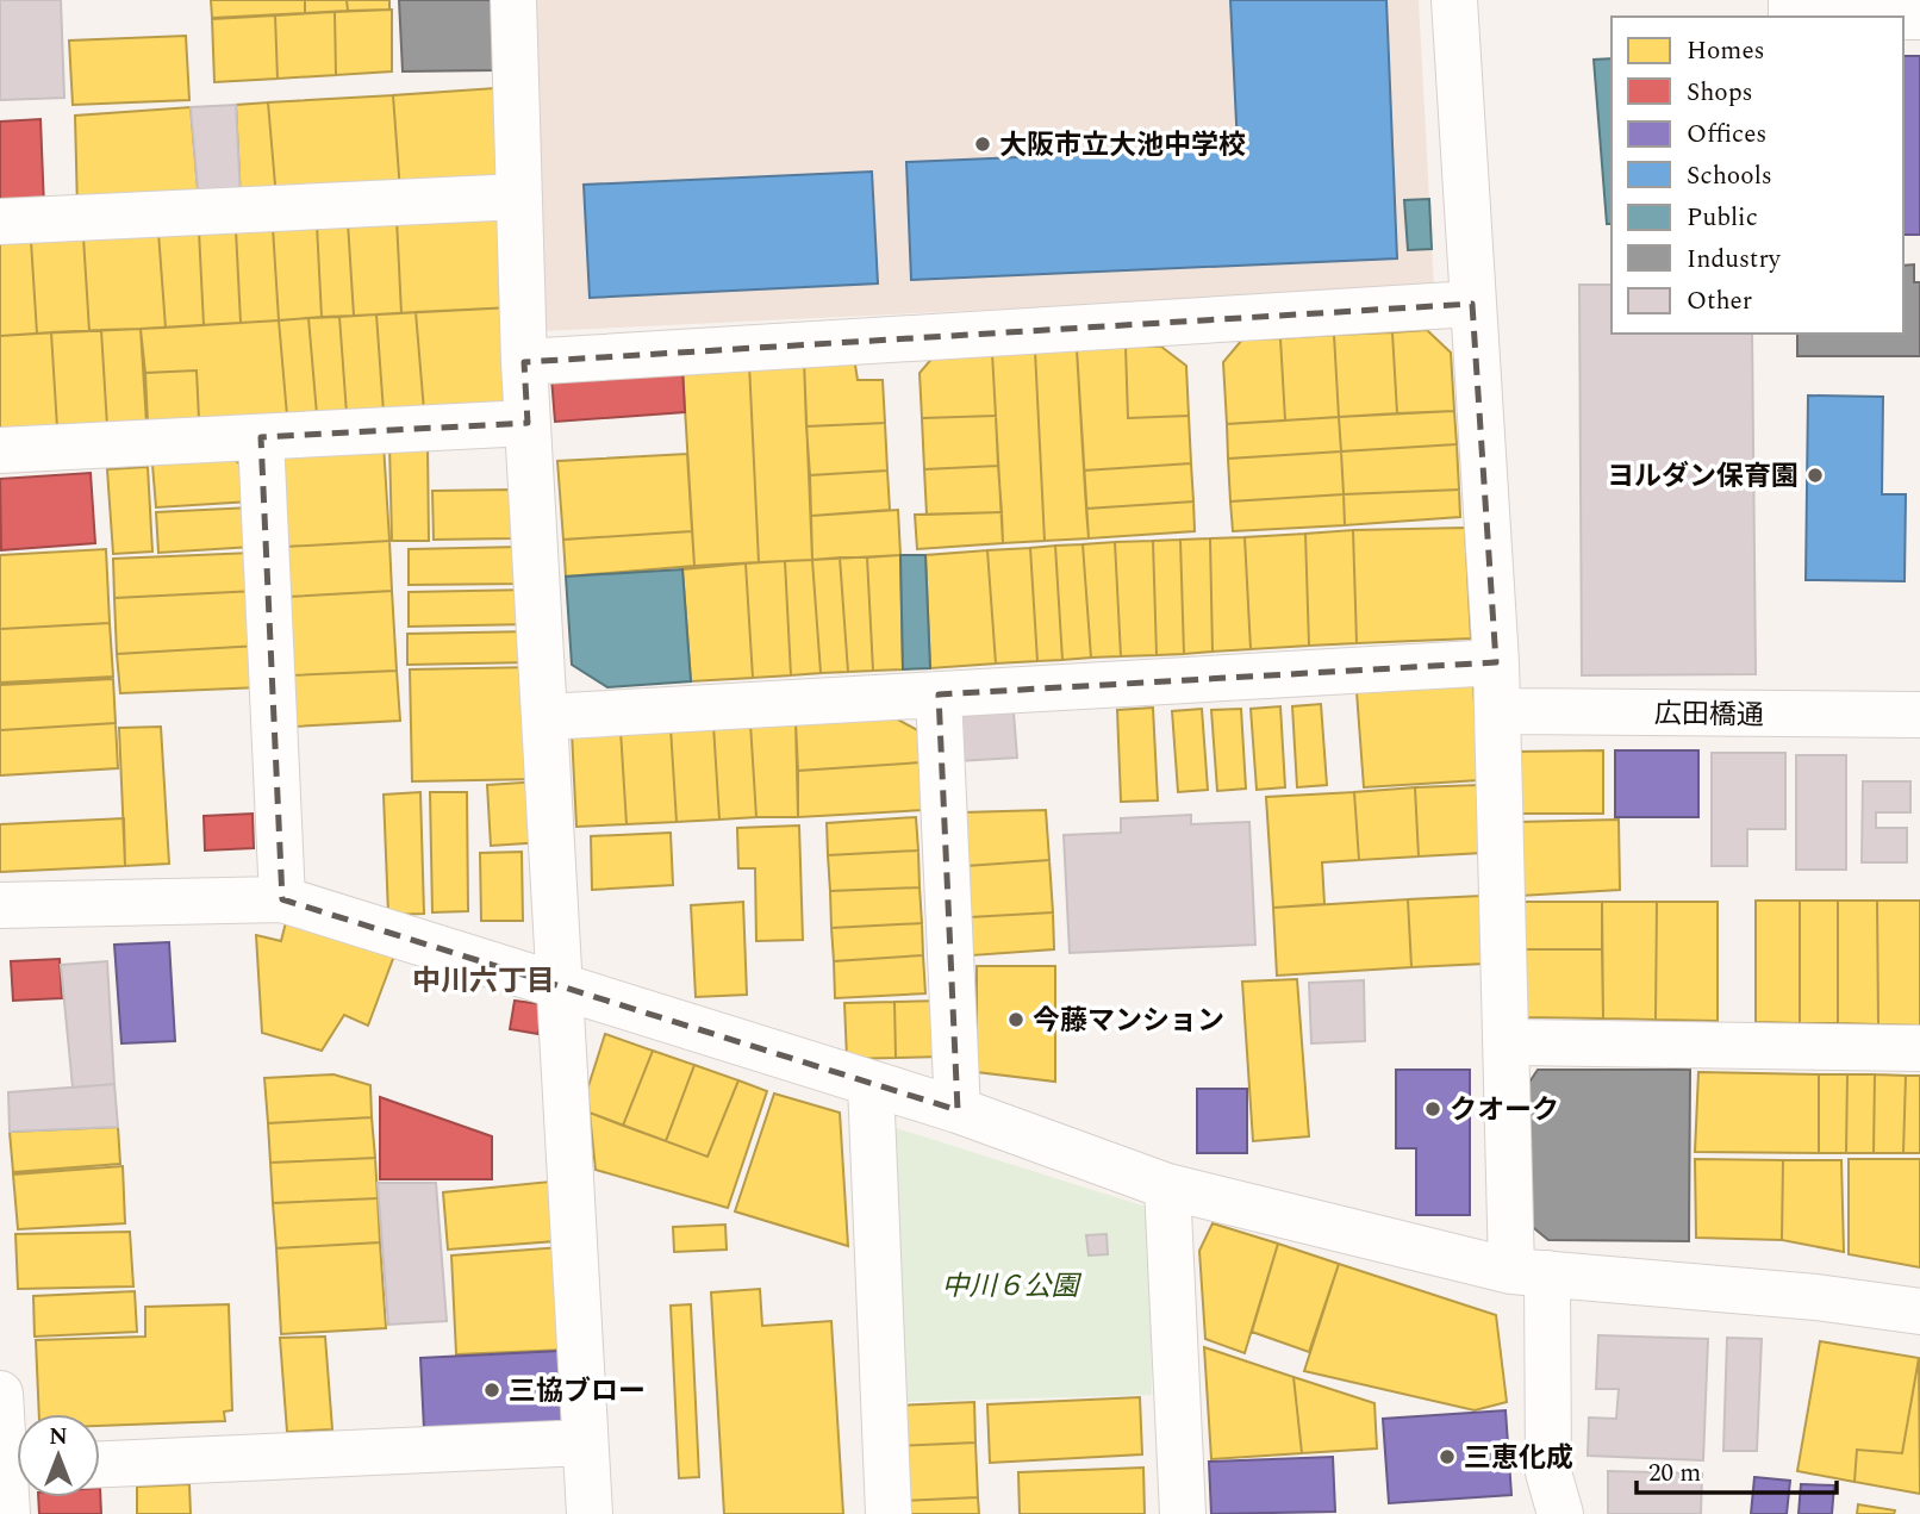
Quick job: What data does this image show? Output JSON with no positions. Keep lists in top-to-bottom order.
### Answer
{
  "streets": {
    "street": ["広田橋通"]
  },
  "districts": ["中川六丁目"],
  "parks": ["中川６公園"],
  "places": [
    "大阪市立大池中学校",
    "ヨルダン保育園",
    "今藤マンション",
    "クオーク",
    "三協ブロー",
    "三恵化成"
  ],
  "legend": [
    "Homes",
    "Shops",
    "Offices",
    "Schools",
    "Public",
    "Industry",
    "Other"
  ],
  "scale_bar": "20 m",
  "north": "top"
}
